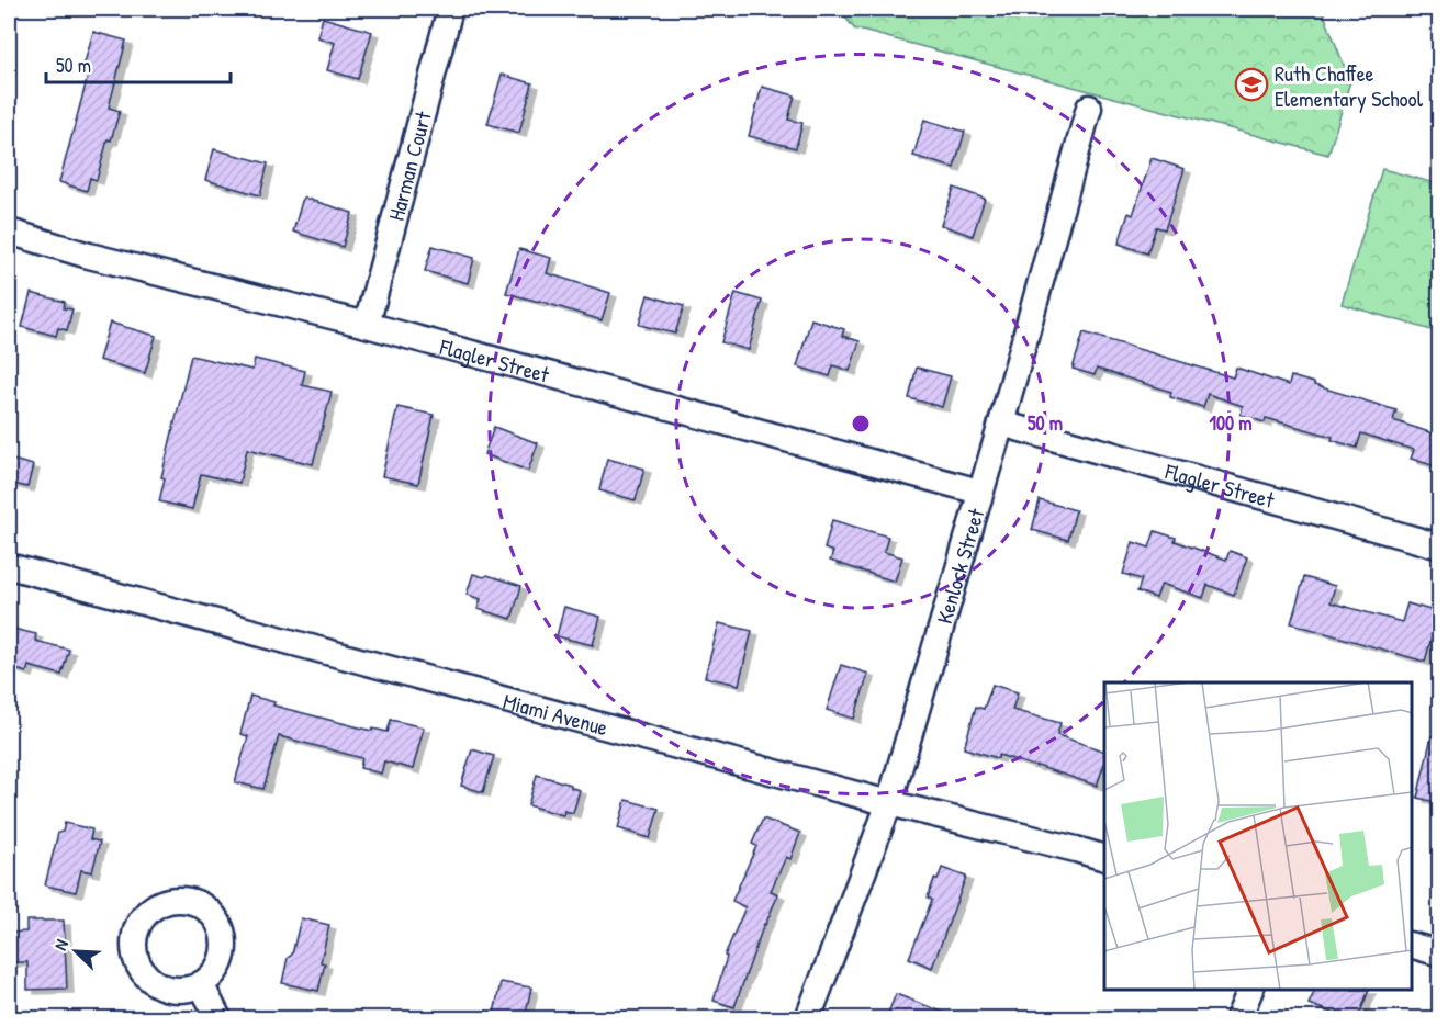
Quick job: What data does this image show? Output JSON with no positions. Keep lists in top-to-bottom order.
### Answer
{
  "streets": {
    "street": [
      "Harman Court",
      "Flagler Street",
      "Kenlock Street",
      "Miami Avenue"
    ]
  },
  "crossings": [
    ["Harman Court", "Flagler Street"],
    ["Flagler Street", "Kenlock Street"],
    ["Kenlock Street", "Miami Avenue"]
  ],
  "places": {
    "school or university": ["Ruth Chaffee Elementary School"]
  },
  "scale_bar": "50 m",
  "north": "top left",
  "rings": ["50 m", "100 m"]
}
